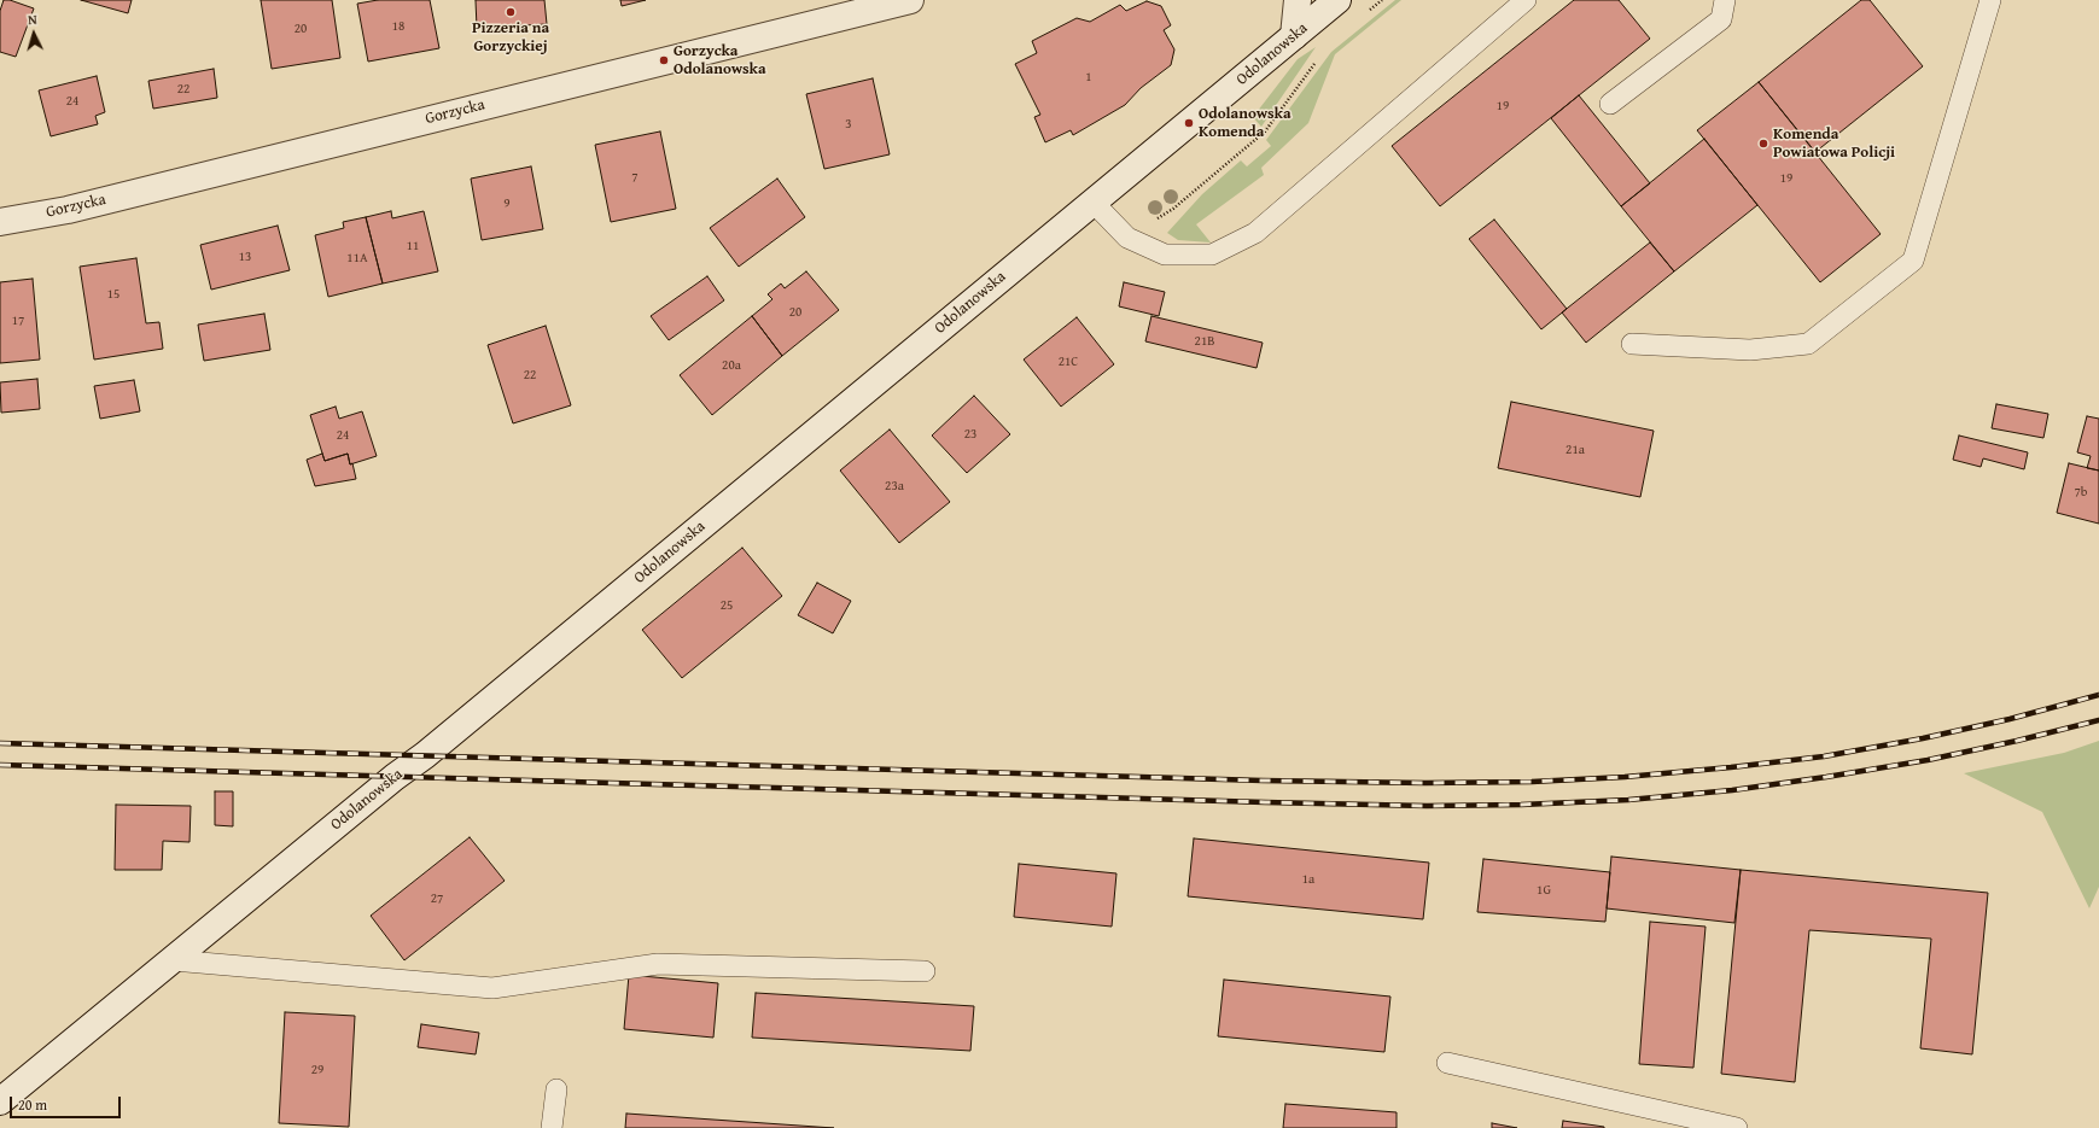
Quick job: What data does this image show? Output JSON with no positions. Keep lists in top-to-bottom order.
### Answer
{
  "streets": {
    "main road": ["Odolanowska", "Gorzycka"]
  },
  "places": [
    "Pizzeria na Gorzyckiej",
    "Gorzycka Odolanowska",
    "Odolanowska Komenda",
    "Komenda Powiatowa Policji"
  ],
  "house_numbers": [
    "18",
    "20",
    "1",
    "22",
    "24",
    "19",
    "3",
    "7",
    "19",
    "9",
    "11",
    "13",
    "11A",
    "15",
    "20",
    "17",
    "21B",
    "21C",
    "20a",
    "22",
    "23",
    "24",
    "21a",
    "23a",
    "7b",
    "25",
    "1a",
    "1G",
    "27",
    "29"
  ],
  "scale_bar": "20 m",
  "north": "top"
}
